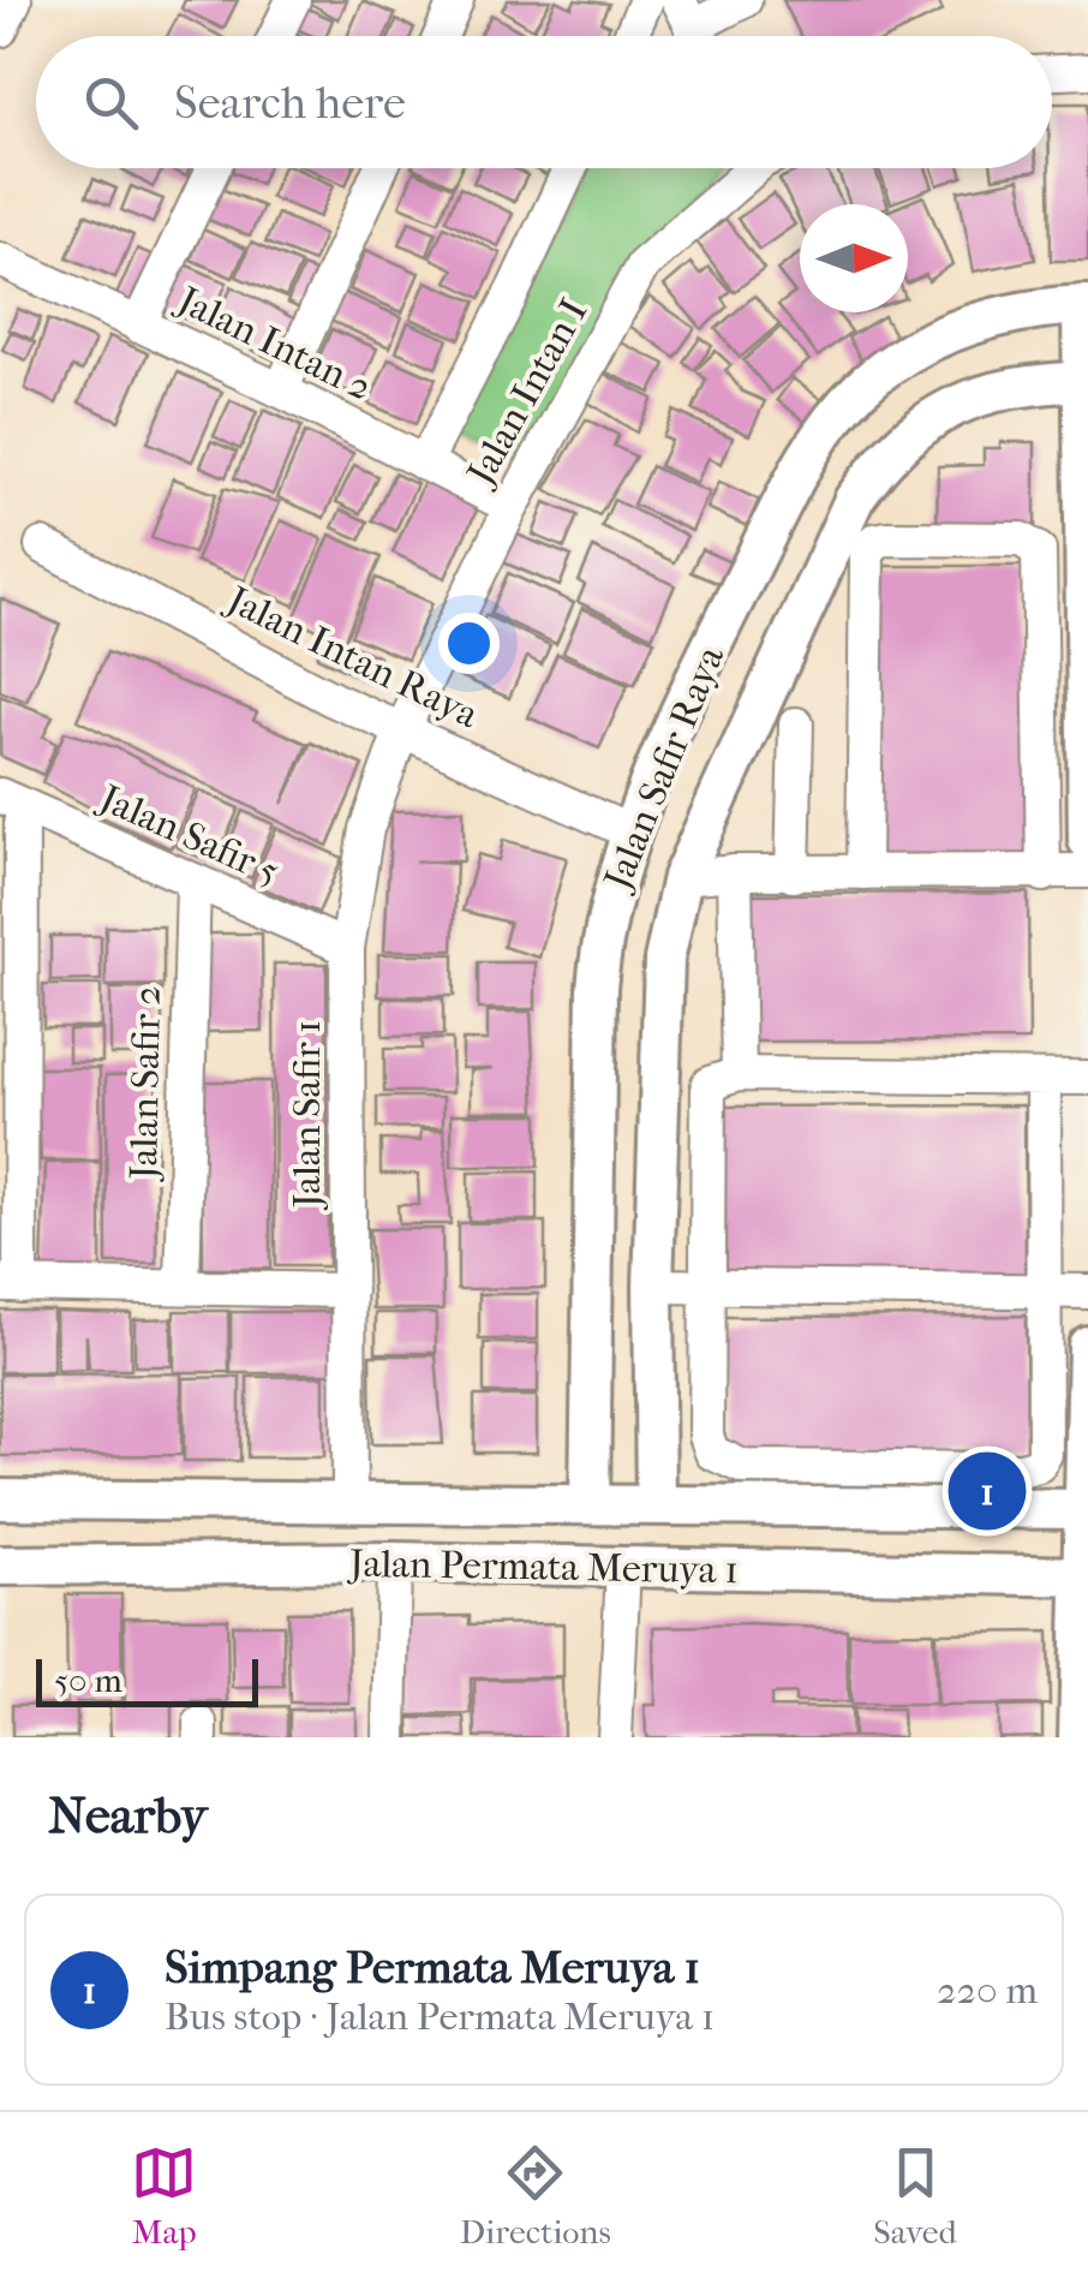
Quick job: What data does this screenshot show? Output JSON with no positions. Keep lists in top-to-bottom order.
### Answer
{
  "streets": {
    "street": [
      "Jalan Intan 2",
      "Jalan Intan I",
      "Jalan Intan Raya",
      "Jalan Safir Raya",
      "Jalan Safir 5",
      "Jalan Safir 2",
      "Jalan Safir 1",
      "Jalan Permata Meruya 1"
    ]
  },
  "crossings": [
    ["Jalan Intan 2", "Jalan Intan I"],
    ["Jalan Intan I", "Jalan Intan Raya"],
    ["Jalan Intan I", "Jalan Safir 1"],
    ["Jalan Intan Raya", "Jalan Safir Raya"],
    ["Jalan Intan Raya", "Jalan Safir 1"],
    ["Jalan Safir Raya", "Jalan Permata Meruya 1"],
    ["Jalan Safir 5", "Jalan Safir 2"],
    ["Jalan Safir 5", "Jalan Safir 1"],
    ["Jalan Safir 1", "Jalan Permata Meruya 1"]
  ],
  "scale_bar": "50 m",
  "north": "right",
  "page": {
    "search": "Search here",
    "pins": "1",
    "scale": "50 m",
    "heading": "Nearby",
    "list": [
      {
        "mark": "1",
        "name": "Simpang Permata Meruya 1",
        "note": "Bus stop · Jalan Permata Meruya 1",
        "value": "220 m"
      }
    ],
    "nav": ["Map", "Directions", "Saved"]
  }
}
